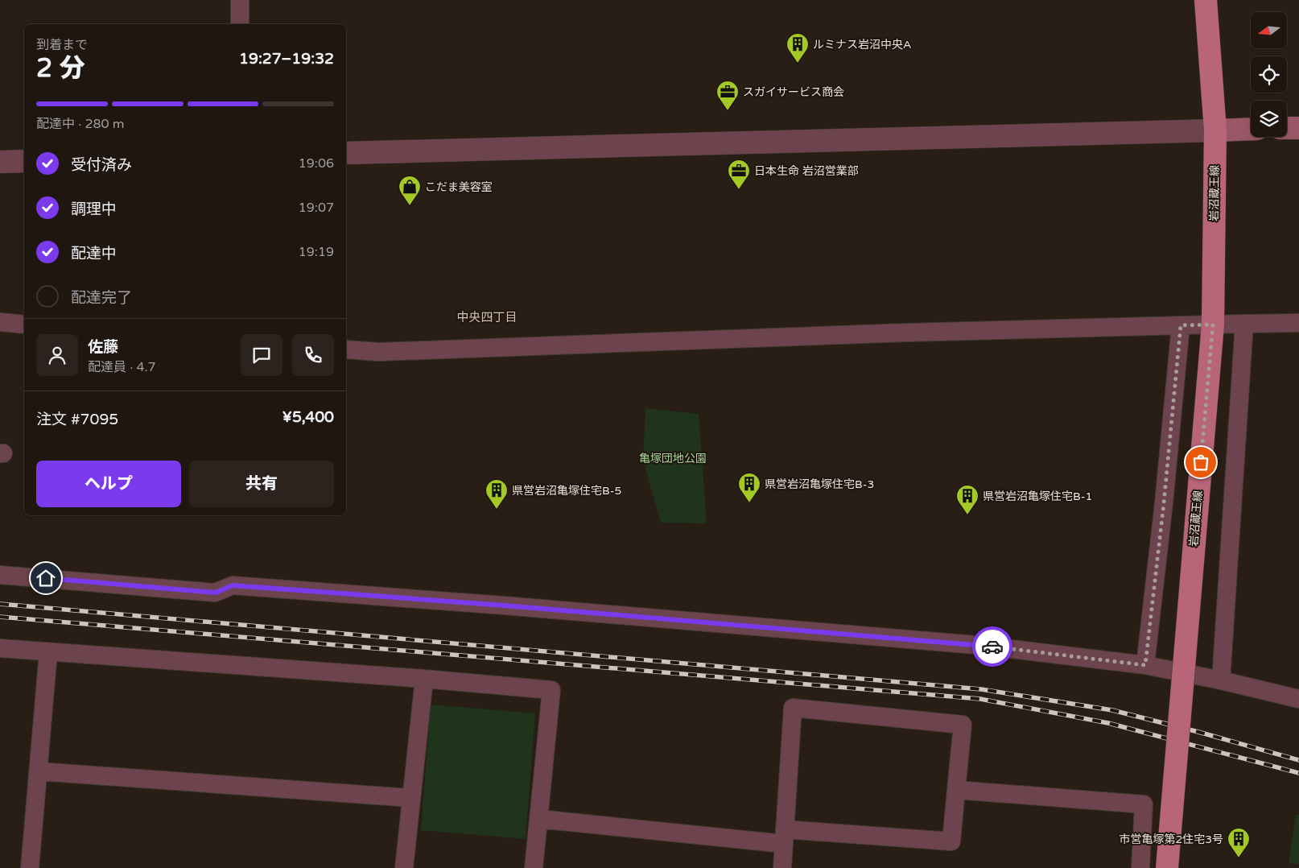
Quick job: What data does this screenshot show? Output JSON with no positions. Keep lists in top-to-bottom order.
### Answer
{
  "streets": {
    "main road": ["岩沼蔵王線"]
  },
  "districts": ["中央四丁目"],
  "parks": ["亀塚団地公園"],
  "places": {
    "building": [
      "ルミナス岩沼中央A",
      "県営岩沼亀塚住宅B-3",
      "県営岩沼亀塚住宅B-5",
      "県営岩沼亀塚住宅B-1",
      "市営亀塚第2住宅3号"
    ],
    "office": ["スガイサービス商会", "日本生命 岩沼営業部"],
    "shop": ["こだま美容室"]
  },
  "north": "left",
  "page": {
    "heading": ["2 分", "到着まで", "19:27–19:32"],
    "panel": [
      "佐藤",
      "配達員 · 4.7",
      "注文 #7095",
      "¥5,400"
    ],
    "bar": "配達中 · 280 m",
    "list": [
      ["受付済み", "19:06"],
      ["調理中", "19:07"],
      ["配達中", "19:19"],
      "配達完了"
    ],
    "buttons": ["ヘルプ", "共有"]
  }
}
